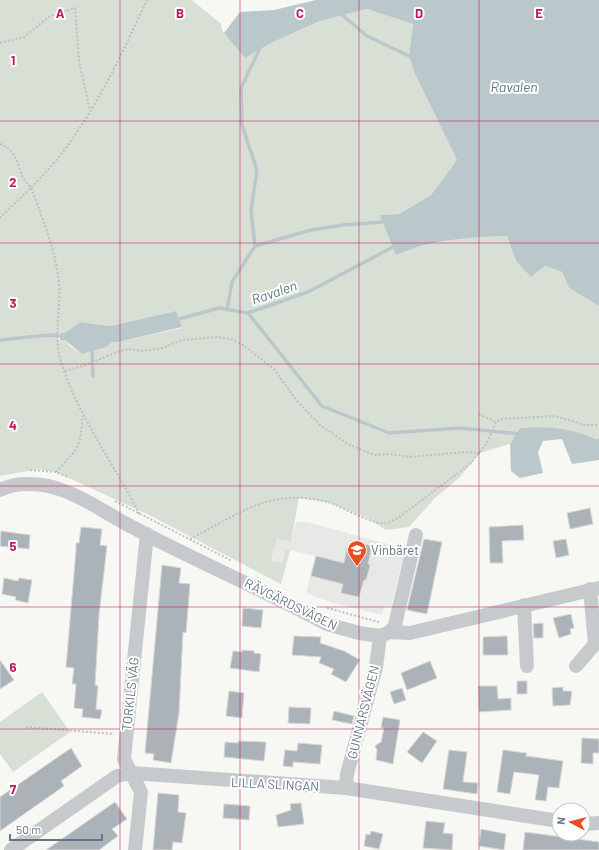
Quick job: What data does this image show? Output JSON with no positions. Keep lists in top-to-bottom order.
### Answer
{
  "streets": {
    "street": [
      "RÄVGÄRDSVÄGEN",
      "TORKILS VÄG",
      "GUNNARSVÄGEN",
      "LILLA SLINGAN"
    ]
  },
  "crossings": [
    ["RÄVGÄRDSVÄGEN", "TORKILS VÄG"],
    ["RÄVGÄRDSVÄGEN", "GUNNARSVÄGEN"],
    ["TORKILS VÄG", "LILLA SLINGAN"],
    ["GUNNARSVÄGEN", "LILLA SLINGAN"]
  ],
  "water": ["Ravalen"],
  "places": {
    "school or university": ["Vinbäret"]
  },
  "scale_bar": "50 m",
  "north": "left",
  "grid": {
    "columns": [
      "A",
      "B",
      "C",
      "D",
      "E"
    ],
    "rows": [
      "1",
      "2",
      "3",
      "4",
      "5",
      "6",
      "7"
    ]
  }
}
